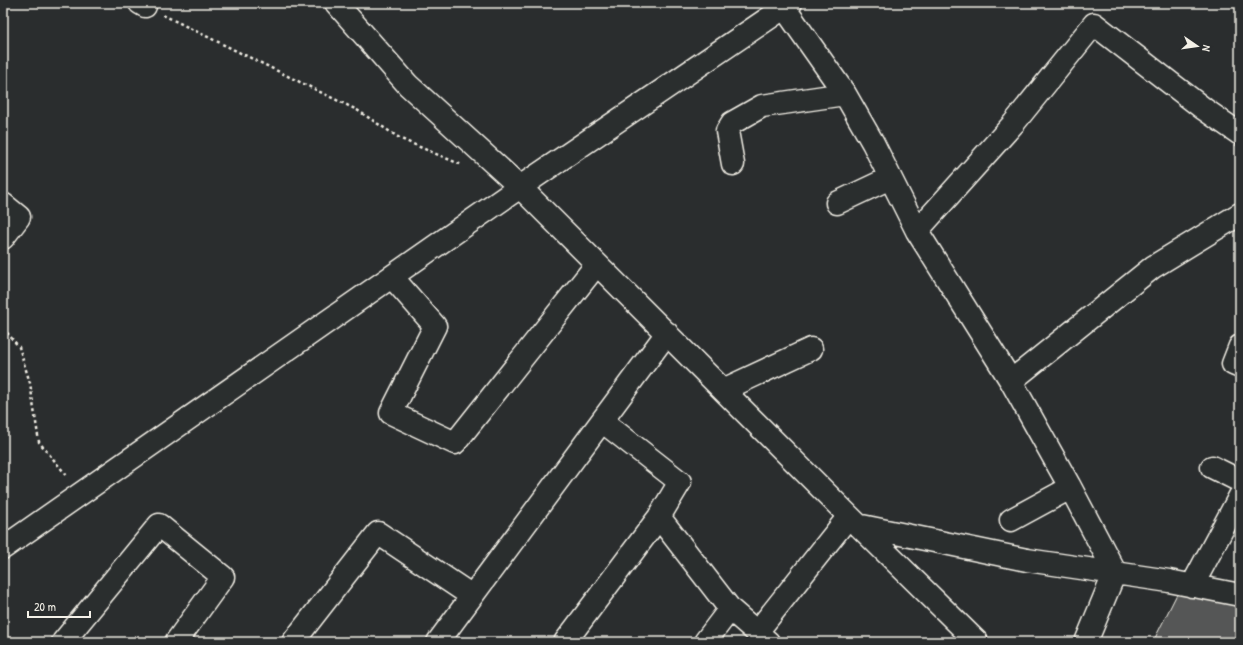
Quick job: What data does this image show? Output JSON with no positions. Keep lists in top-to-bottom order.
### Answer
{
  "scale_bar": "20 m",
  "north": "right"
}
